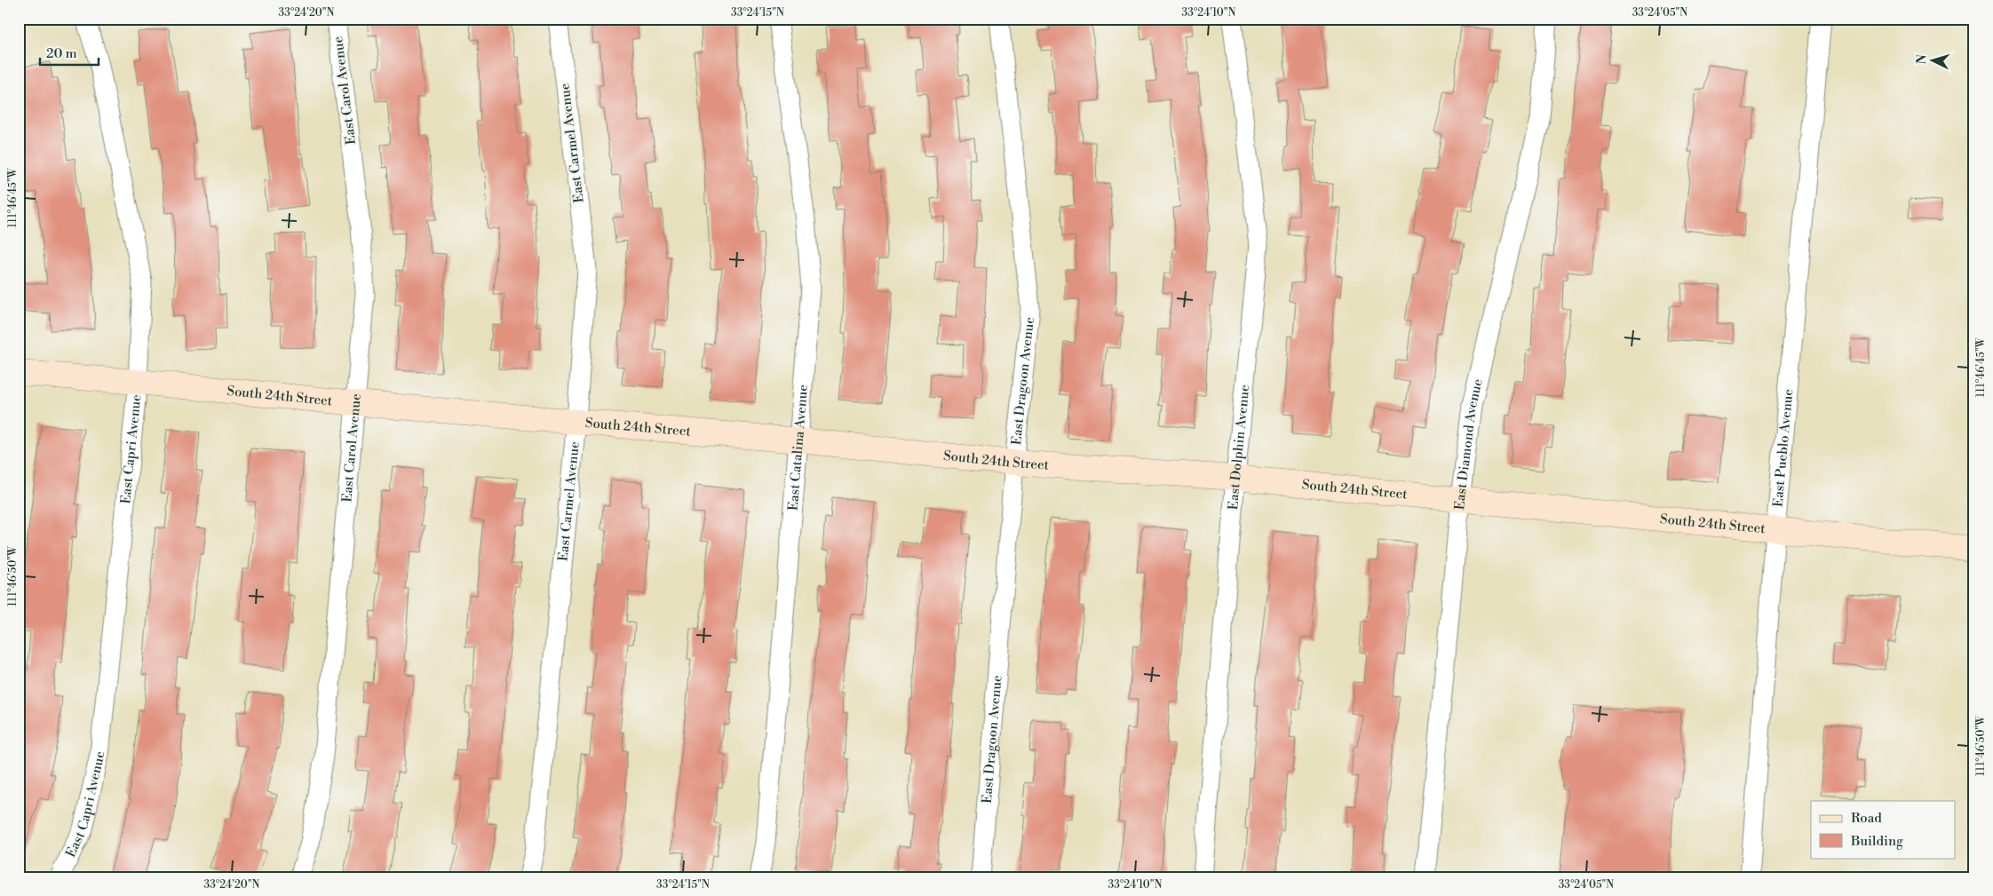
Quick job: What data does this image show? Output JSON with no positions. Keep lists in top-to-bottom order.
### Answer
{
  "streets": {
    "street": [
      "East Carol Avenue",
      "East Carmel Avenue",
      "East Dragoon Avenue",
      "South 24th Street",
      "East Diamond Avenue",
      "East Catalina Avenue",
      "East Dolphin Avenue",
      "East Pueblo Avenue",
      "East Capri Avenue"
    ]
  },
  "crossings": [
    ["East Carol Avenue", "South 24th Street"],
    ["East Carmel Avenue", "South 24th Street"],
    ["East Dragoon Avenue", "South 24th Street"],
    ["South 24th Street", "East Diamond Avenue"],
    ["South 24th Street", "East Catalina Avenue"],
    ["South 24th Street", "East Dolphin Avenue"],
    ["South 24th Street", "East Pueblo Avenue"],
    ["South 24th Street", "East Capri Avenue"]
  ],
  "legend": ["Road", "Building"],
  "scale_bar": "20 m",
  "north": "left",
  "coordinates": [
    "33°24'20\"N",
    "33°24'15\"N",
    "33°24'10\"N",
    "33°24'05\"N",
    "111°46'45\"W",
    "111°46'50\"W"
  ]
}
